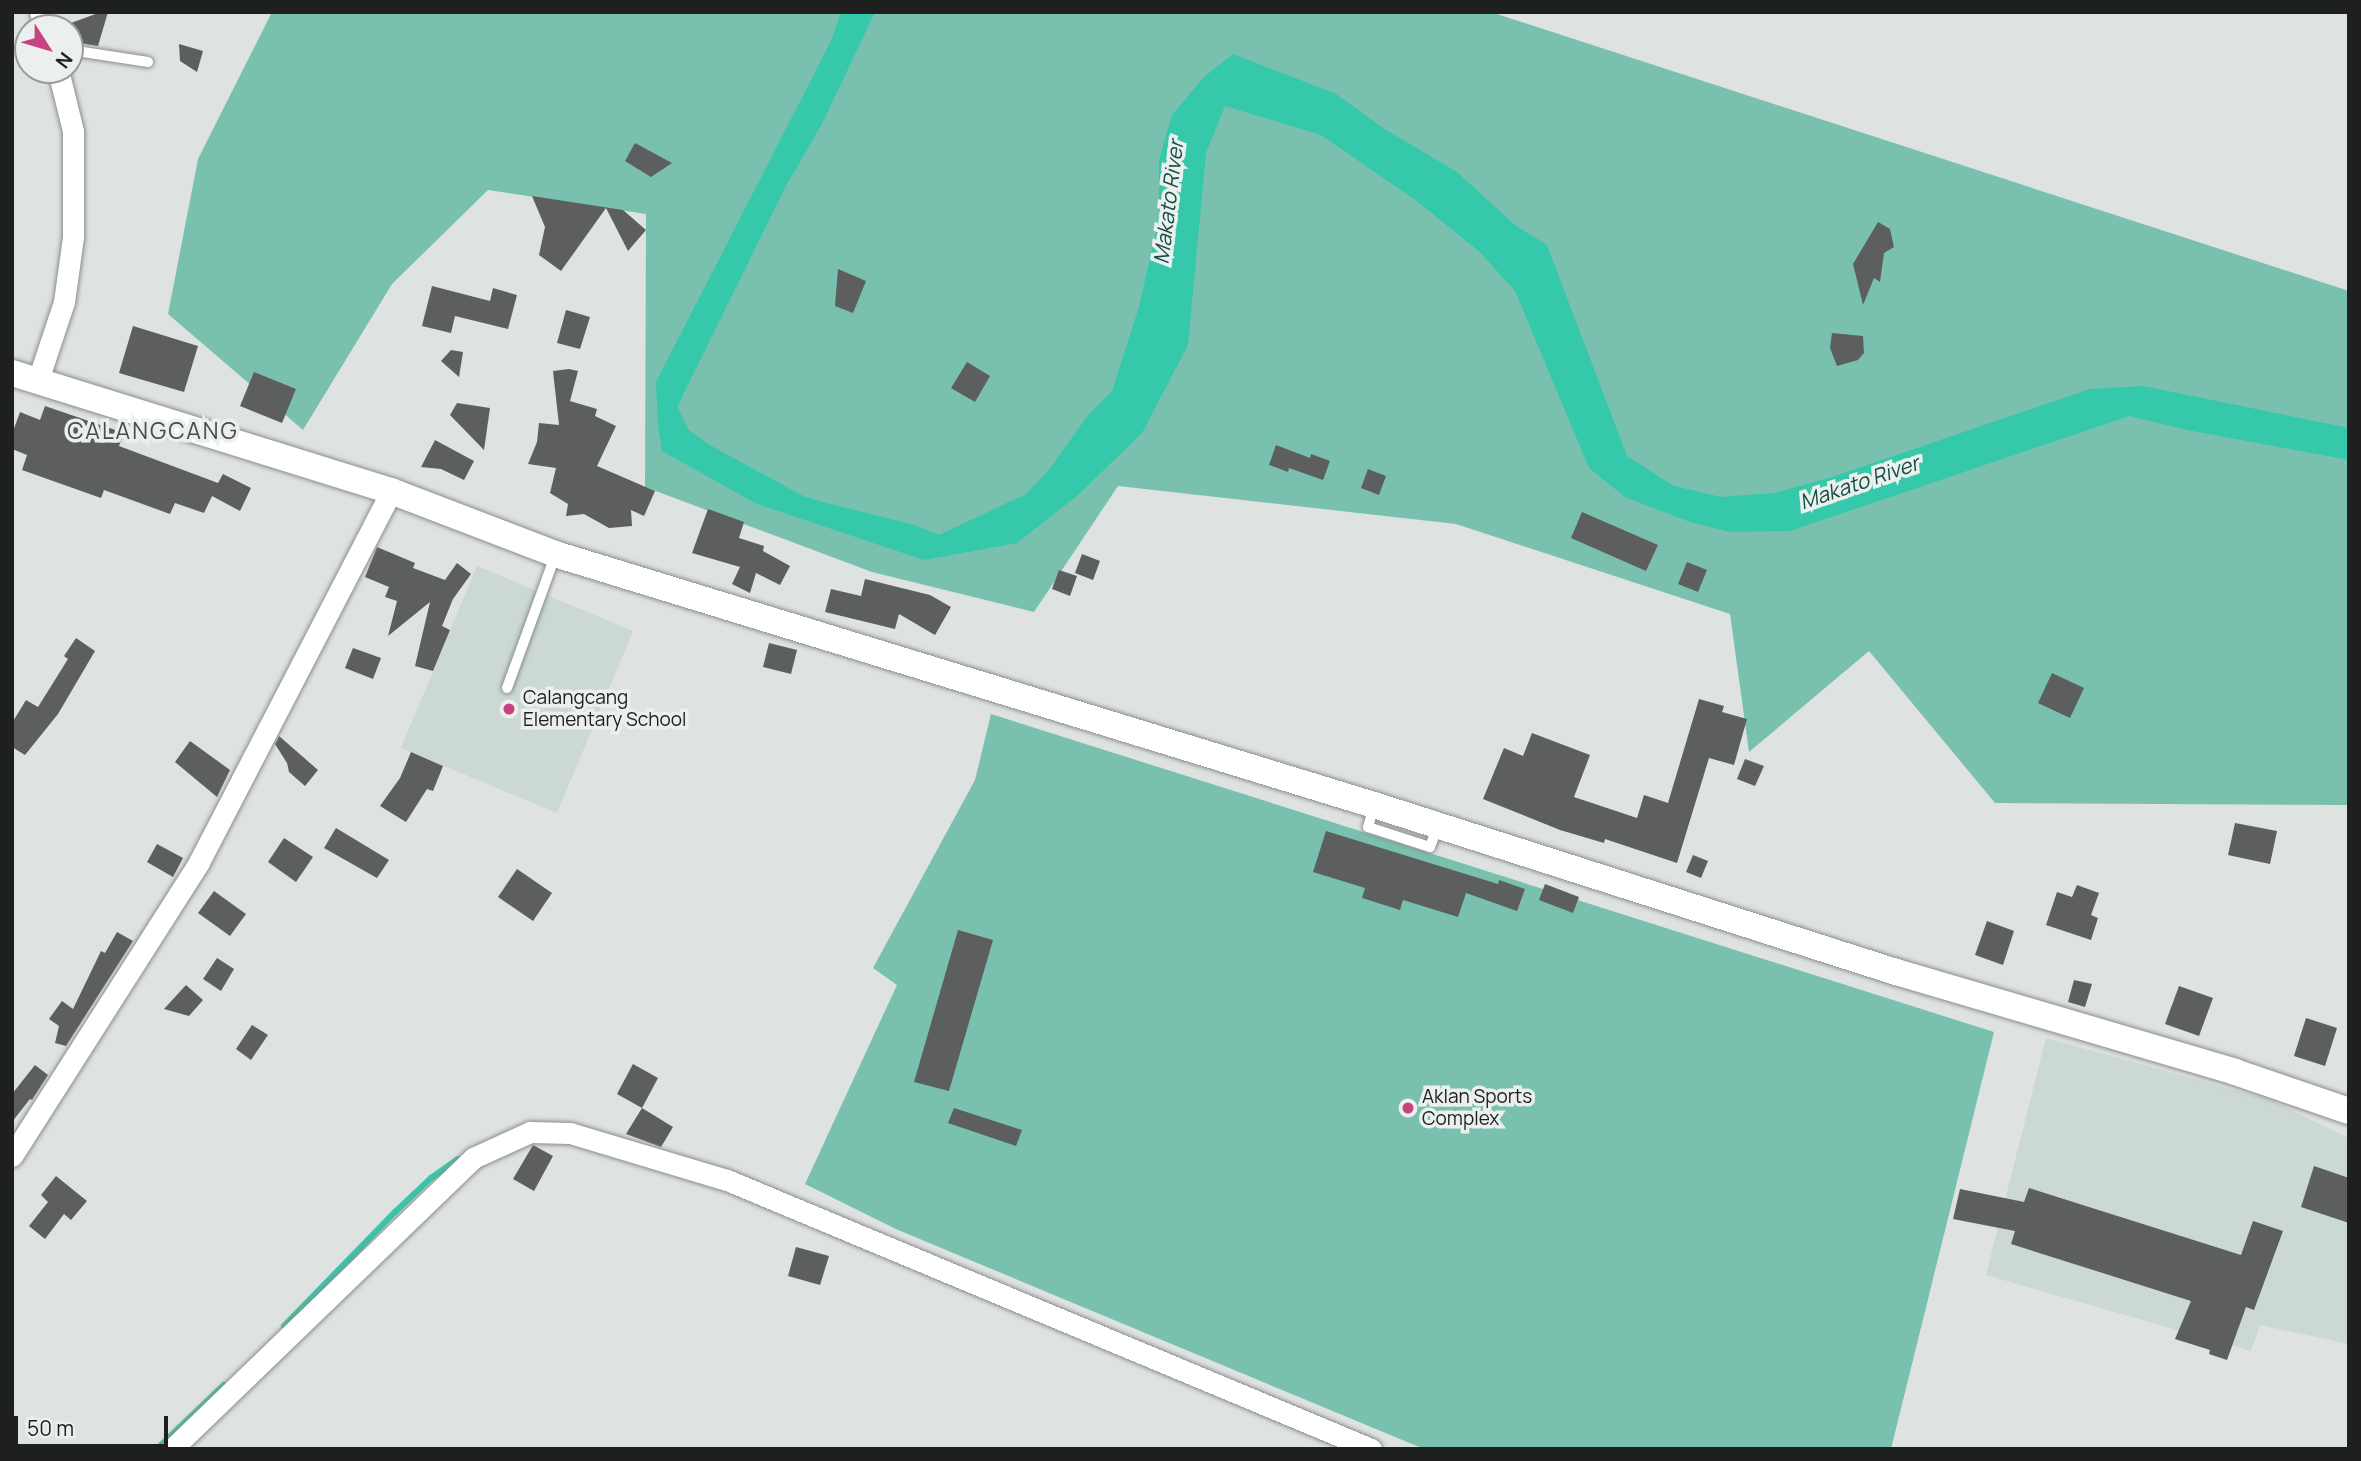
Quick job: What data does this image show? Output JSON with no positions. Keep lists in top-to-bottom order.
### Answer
{
  "districts": ["CALANGCANG"],
  "water": ["Makato River"],
  "places": ["Calangcang Elementary School", "Aklan Sports Complex"],
  "scale_bar": "50 m",
  "north": "bottom right"
}
